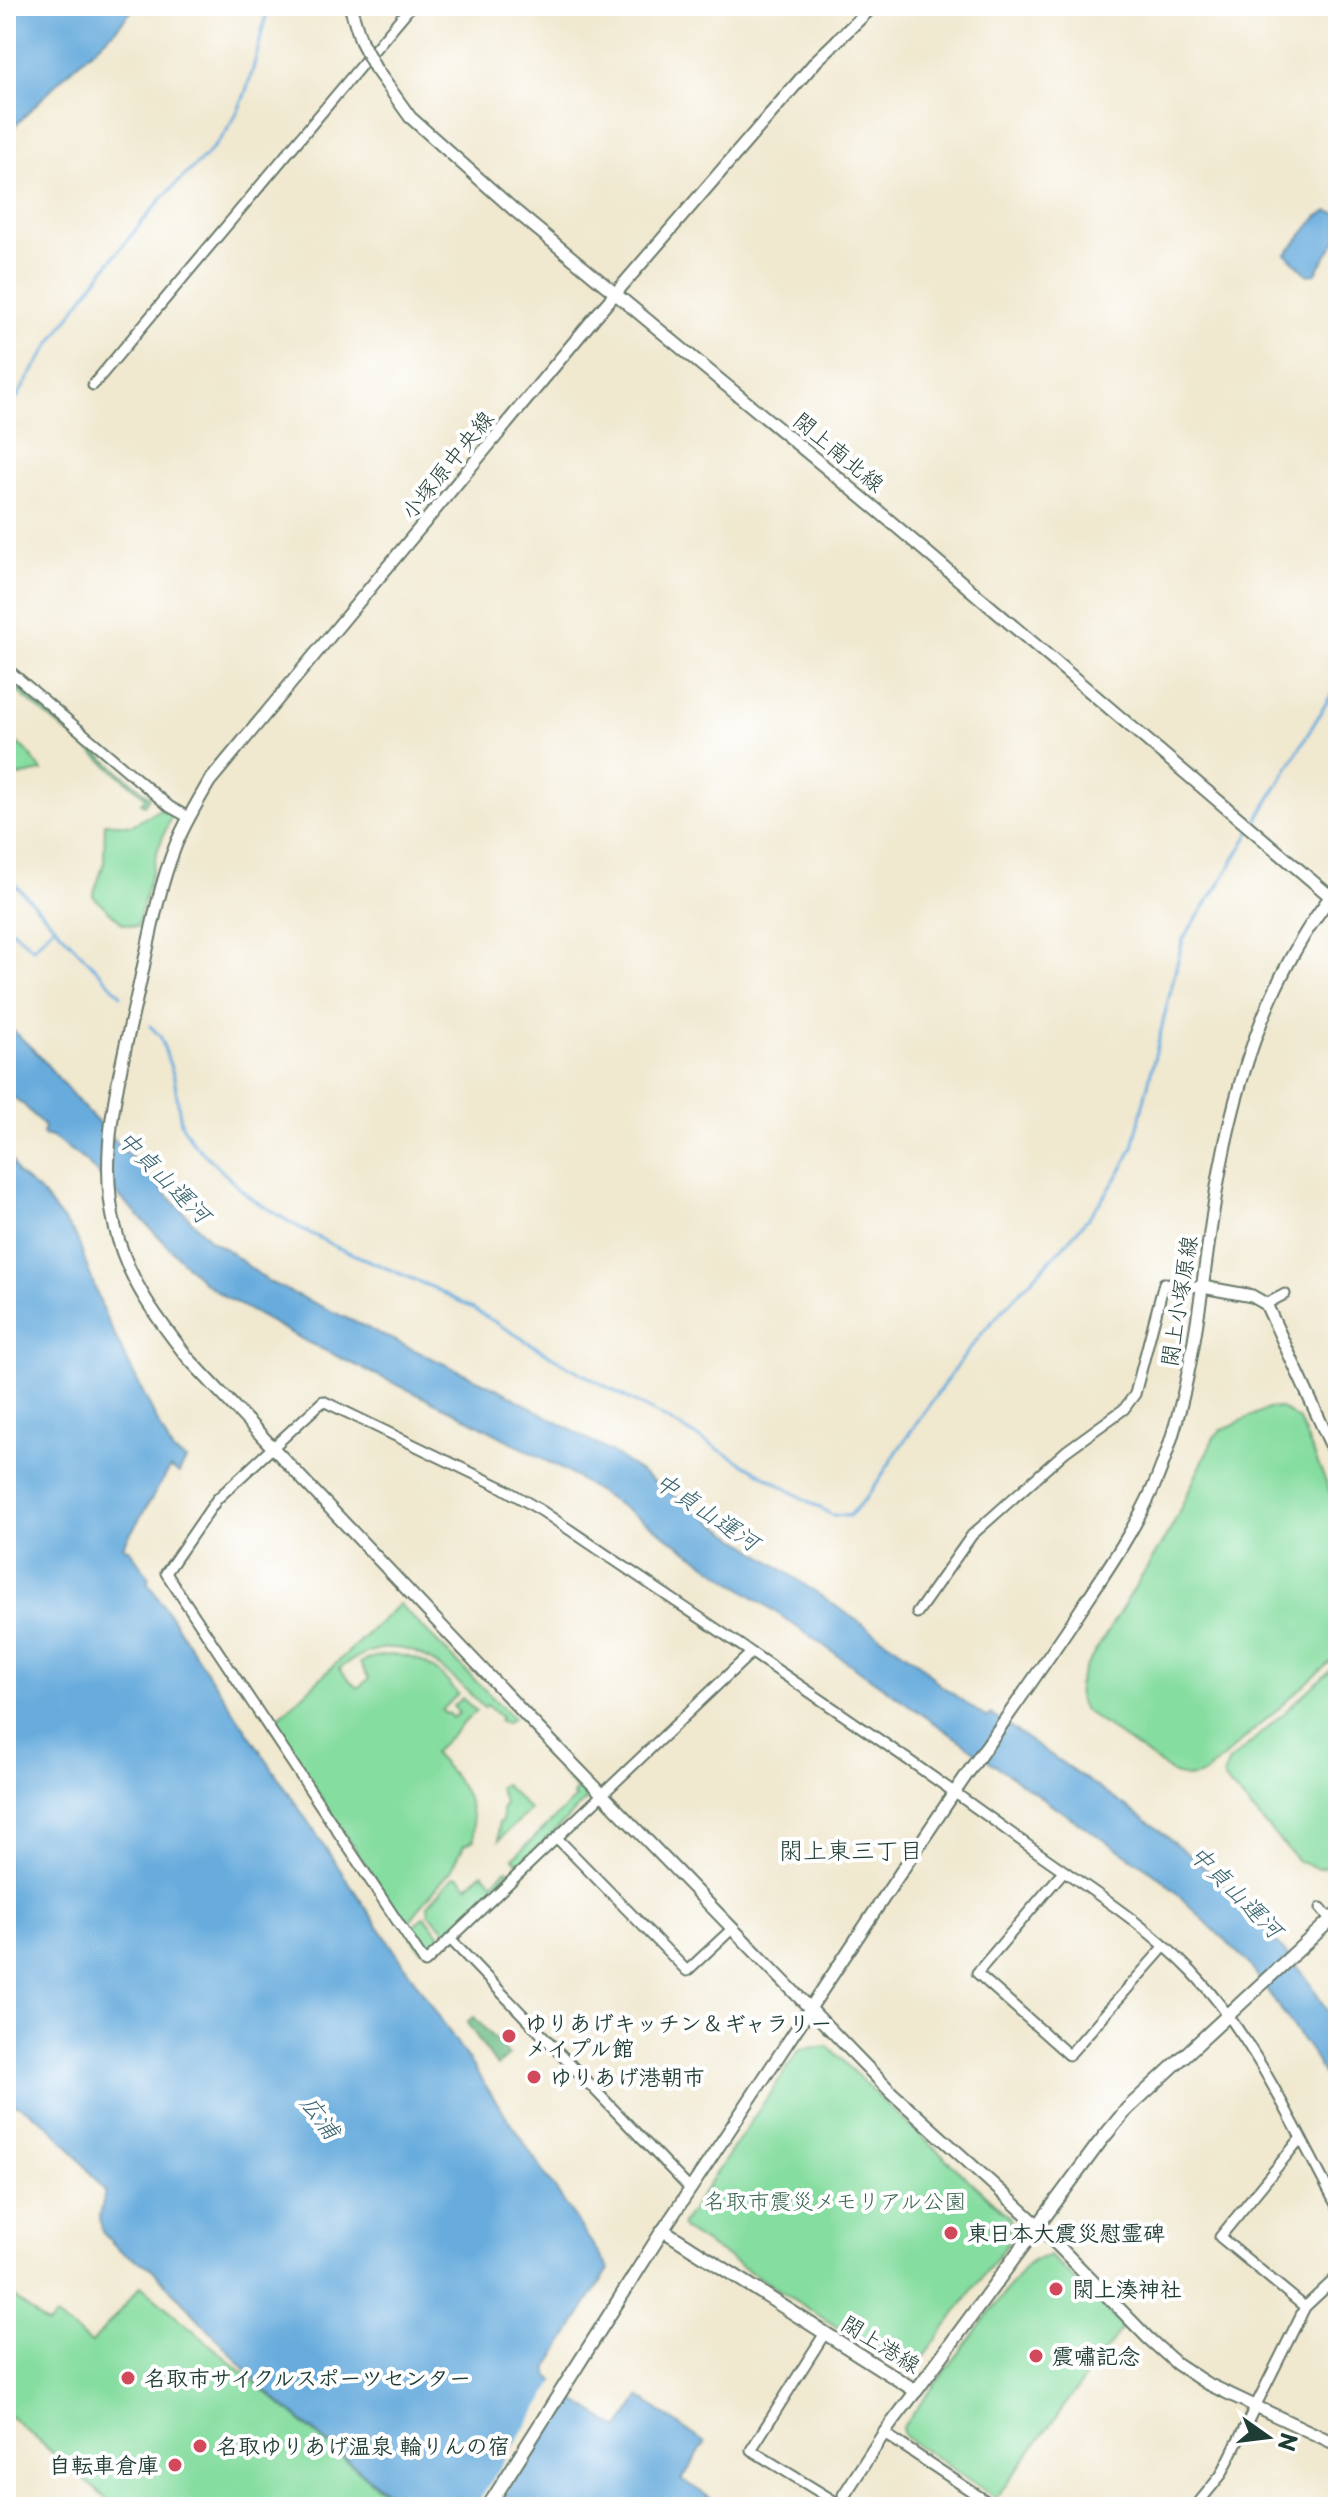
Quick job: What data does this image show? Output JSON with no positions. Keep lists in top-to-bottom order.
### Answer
{
  "streets": {
    "main road": ["閖上港線"],
    "street": ["閖上南北線", "小塚原中央線", "閖上小塚原線"]
  },
  "crossings": [
    ["閖上南北線", "小塚原中央線"],
    ["閖上南北線", "閖上小塚原線"]
  ],
  "districts": ["閖上東三丁目"],
  "water": ["中貞山運河", "広浦"],
  "parks": ["名取市震災メモリアル公園"],
  "places": [
    "ゆりあげキッチン＆ギャラリー メイプル館",
    "ゆりあげ港朝市",
    "東日本大震災慰霊碑",
    "閖上湊神社",
    "震嘯記念",
    "名取市サイクルスポーツセンター",
    "名取ゆりあげ温泉 輪りんの宿",
    "自転車倉庫"
  ],
  "north": "right"
}
